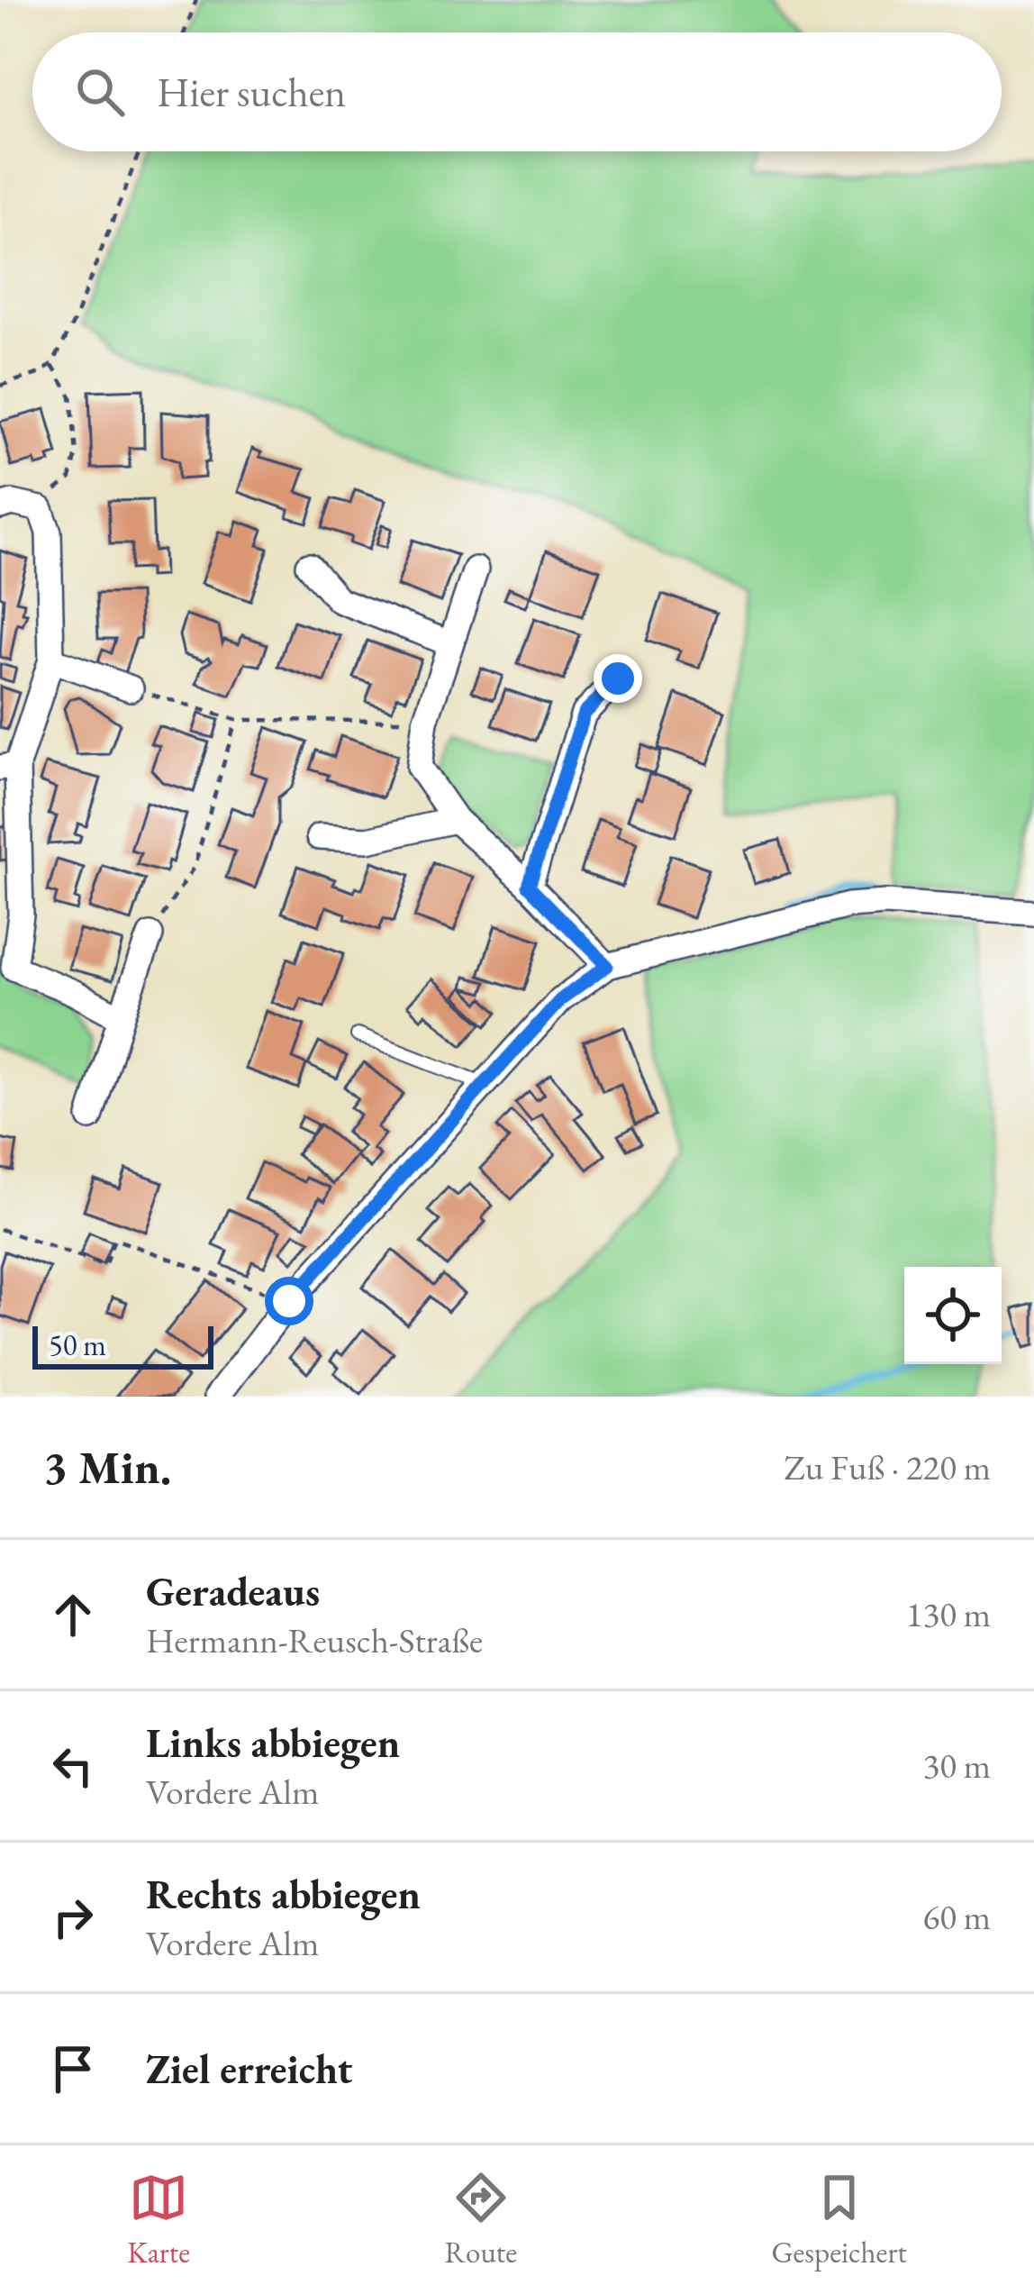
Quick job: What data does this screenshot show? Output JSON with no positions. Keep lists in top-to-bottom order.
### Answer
{
  "scale_bar": "50 m",
  "page": {
    "search": "Hier suchen",
    "scale": "50 m",
    "heading": ["3 Min.", "Zu Fuß · 220 m"],
    "list": [
      ["Geradeaus", "Hermann-Reusch-Straße", "130 m"],
      ["Links abbiegen", "Vordere Alm", "30 m"],
      ["Rechts abbiegen", "Vordere Alm", "60 m"],
      "Ziel erreicht"
    ],
    "nav": ["Karte", "Route", "Gespeichert"]
  }
}
